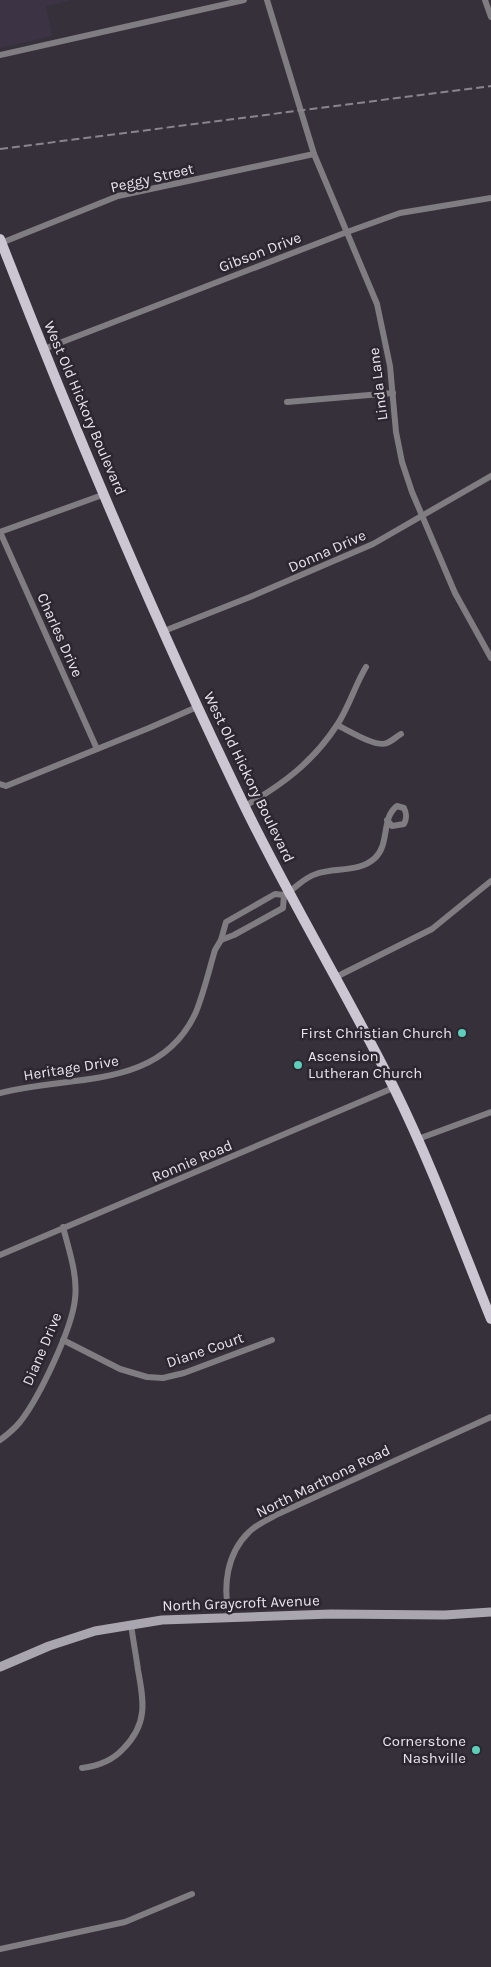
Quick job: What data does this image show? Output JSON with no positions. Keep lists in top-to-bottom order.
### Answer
{
  "streets": {
    "main road": ["West Old Hickory Boulevard"],
    "street": [
      "Peggy Street",
      "Gibson Drive",
      "Linda Lane",
      "Donna Drive",
      "Charles Drive",
      "Heritage Drive",
      "Ronnie Road",
      "Diane Drive",
      "Diane Court",
      "North Marthona Road",
      "North Graycroft Avenue"
    ]
  },
  "crossings": [
    ["Peggy Street", "Linda Lane"],
    ["Peggy Street", "West Old Hickory Boulevard"],
    ["Gibson Drive", "Linda Lane"],
    ["Gibson Drive", "West Old Hickory Boulevard"],
    ["Linda Lane", "Donna Drive"],
    ["West Old Hickory Boulevard", "Donna Drive"],
    ["West Old Hickory Boulevard", "Heritage Drive"],
    ["West Old Hickory Boulevard", "Ronnie Road"],
    ["Ronnie Road", "Diane Drive"],
    ["Diane Drive", "Diane Court"],
    ["North Marthona Road", "North Graycroft Avenue"]
  ],
  "places": ["First Christian Church", "Ascension Lutheran Church", "Cornerstone Nashville"]
}
